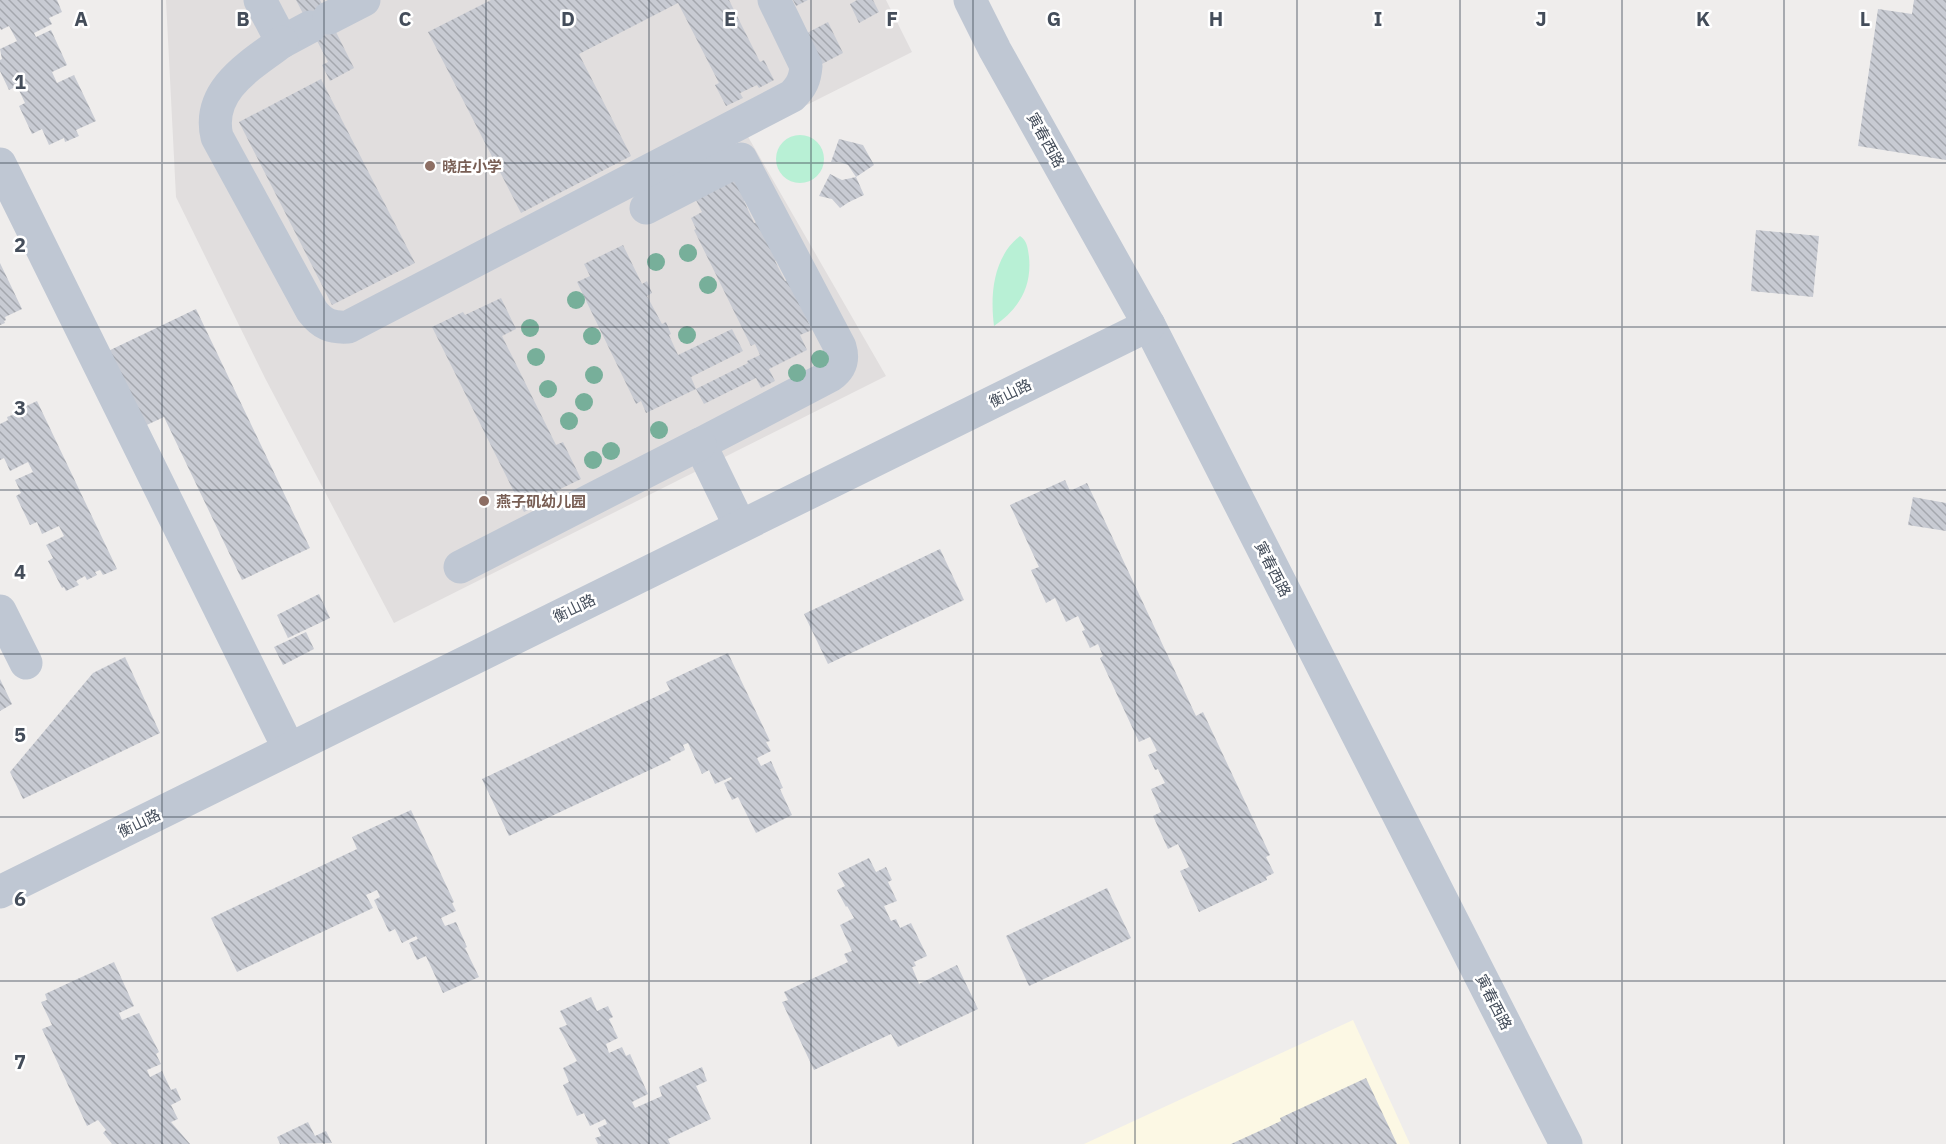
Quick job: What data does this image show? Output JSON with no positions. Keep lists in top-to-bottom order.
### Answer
{
  "streets": {
    "street": ["寅春西路", "衡山路"]
  },
  "crossings": [
    ["寅春西路", "衡山路"]
  ],
  "places": ["晓庄小学", "燕子矶幼儿园"],
  "grid": {
    "columns": [
      "A",
      "B",
      "C",
      "D",
      "E",
      "F",
      "G",
      "H",
      "I",
      "J",
      "K",
      "L"
    ],
    "rows": [
      "1",
      "2",
      "3",
      "4",
      "5",
      "6",
      "7"
    ]
  }
}
